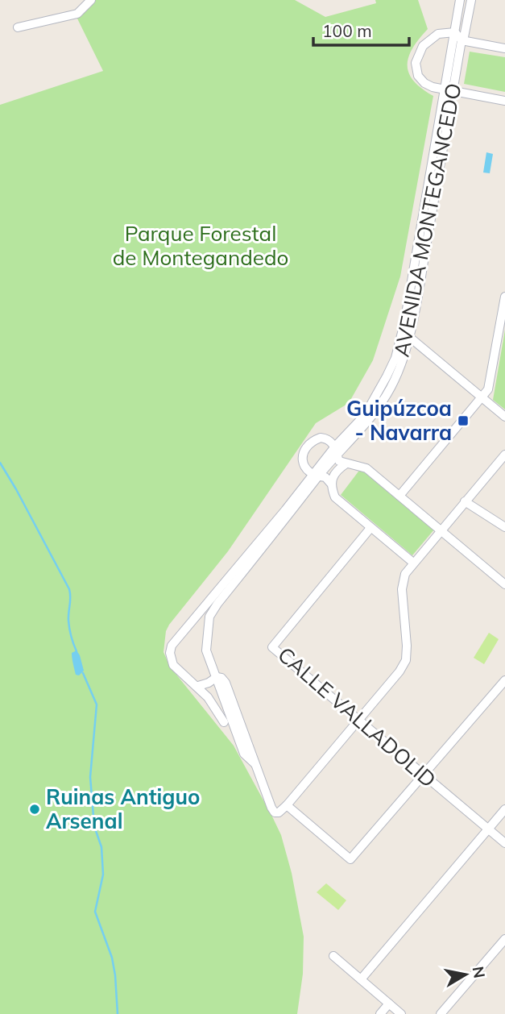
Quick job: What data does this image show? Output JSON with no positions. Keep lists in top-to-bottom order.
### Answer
{
  "streets": {
    "street": ["AVENIDA MONTEGANCEDO", "CALLE VALLADOLID"]
  },
  "parks": ["Parque Forestal de Montegandedo"],
  "places": {
    "transit": ["Guipúzcoa - Navarra"],
    "other": ["Ruinas Antiguo Arsenal"]
  },
  "scale_bar": "100 m",
  "north": "right"
}
